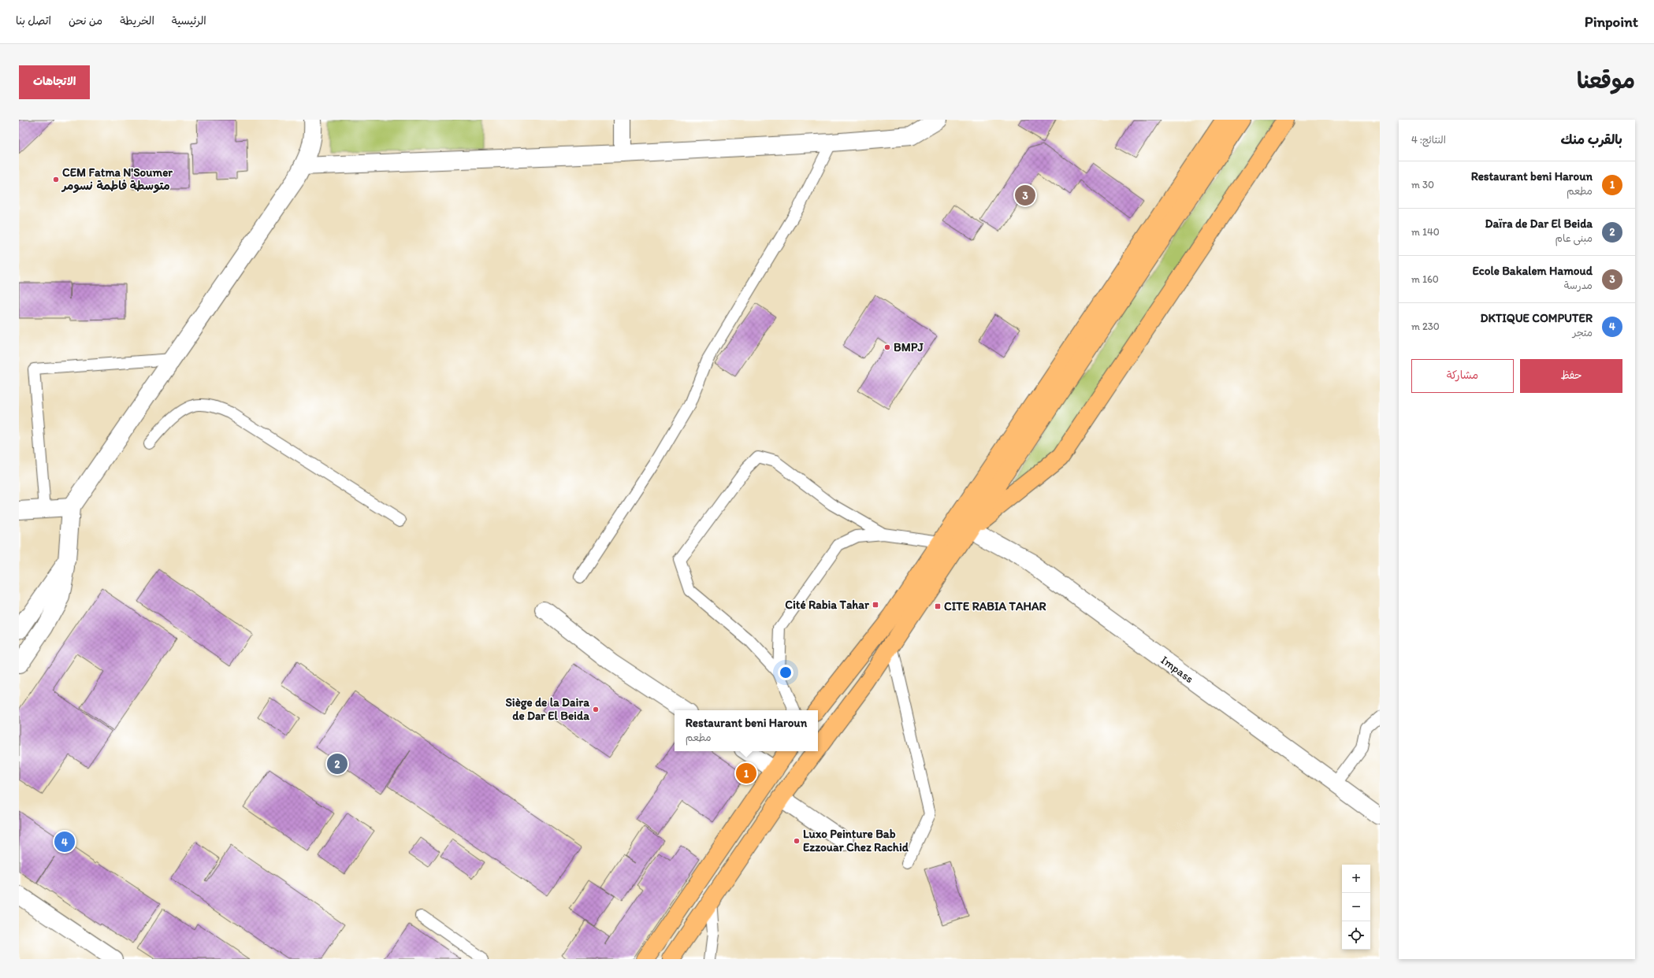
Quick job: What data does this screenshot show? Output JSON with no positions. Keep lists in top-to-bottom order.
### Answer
{
  "streets": {
    "street": ["Impass"]
  },
  "places": {
    "other": [
      "CEM Fatma N'Soumer متوسطة فاطمة نسومر",
      "BMPJ",
      "Siège de la Daira de Dar El Beida",
      "Luxo Peinture Bab Ezzouar Chez Rachid"
    ],
    "transit": ["Cité Rabia Tahar", "CITE RABIA TAHAR"]
  },
  "page": {
    "header": "Pinpoint",
    "nav": [
      "الرئيسية",
      "الخريطة",
      "من نحن",
      "اتصل بنا"
    ],
    "title": "موقعنا",
    "buttons": [
      "الاتجاهات",
      ["حفظ", "مشاركة"]
    ],
    "heading": ["بالقرب منك", "النتائج: 4"],
    "list": [
      {
        "mark": "1",
        "name": "Restaurant beni Haroun",
        "note": "مطعم",
        "value": "30 m"
      },
      {
        "mark": "2",
        "name": "Daïra de Dar El Beida",
        "note": "مبنى عام",
        "value": "140 m"
      },
      {
        "mark": "3",
        "name": "Ecole Bakalem Hamoud",
        "note": "مدرسة",
        "value": "160 m"
      },
      {
        "mark": "4",
        "name": "DKTIQUE COMPUTER",
        "note": "متجر",
        "value": "230 m"
      }
    ],
    "pins": [
      "3",
      "2",
      "1",
      "4"
    ],
    "popup": ["Restaurant beni Haroun", "مطعم"],
    "map_buttons": ["+", "−"]
  }
}
